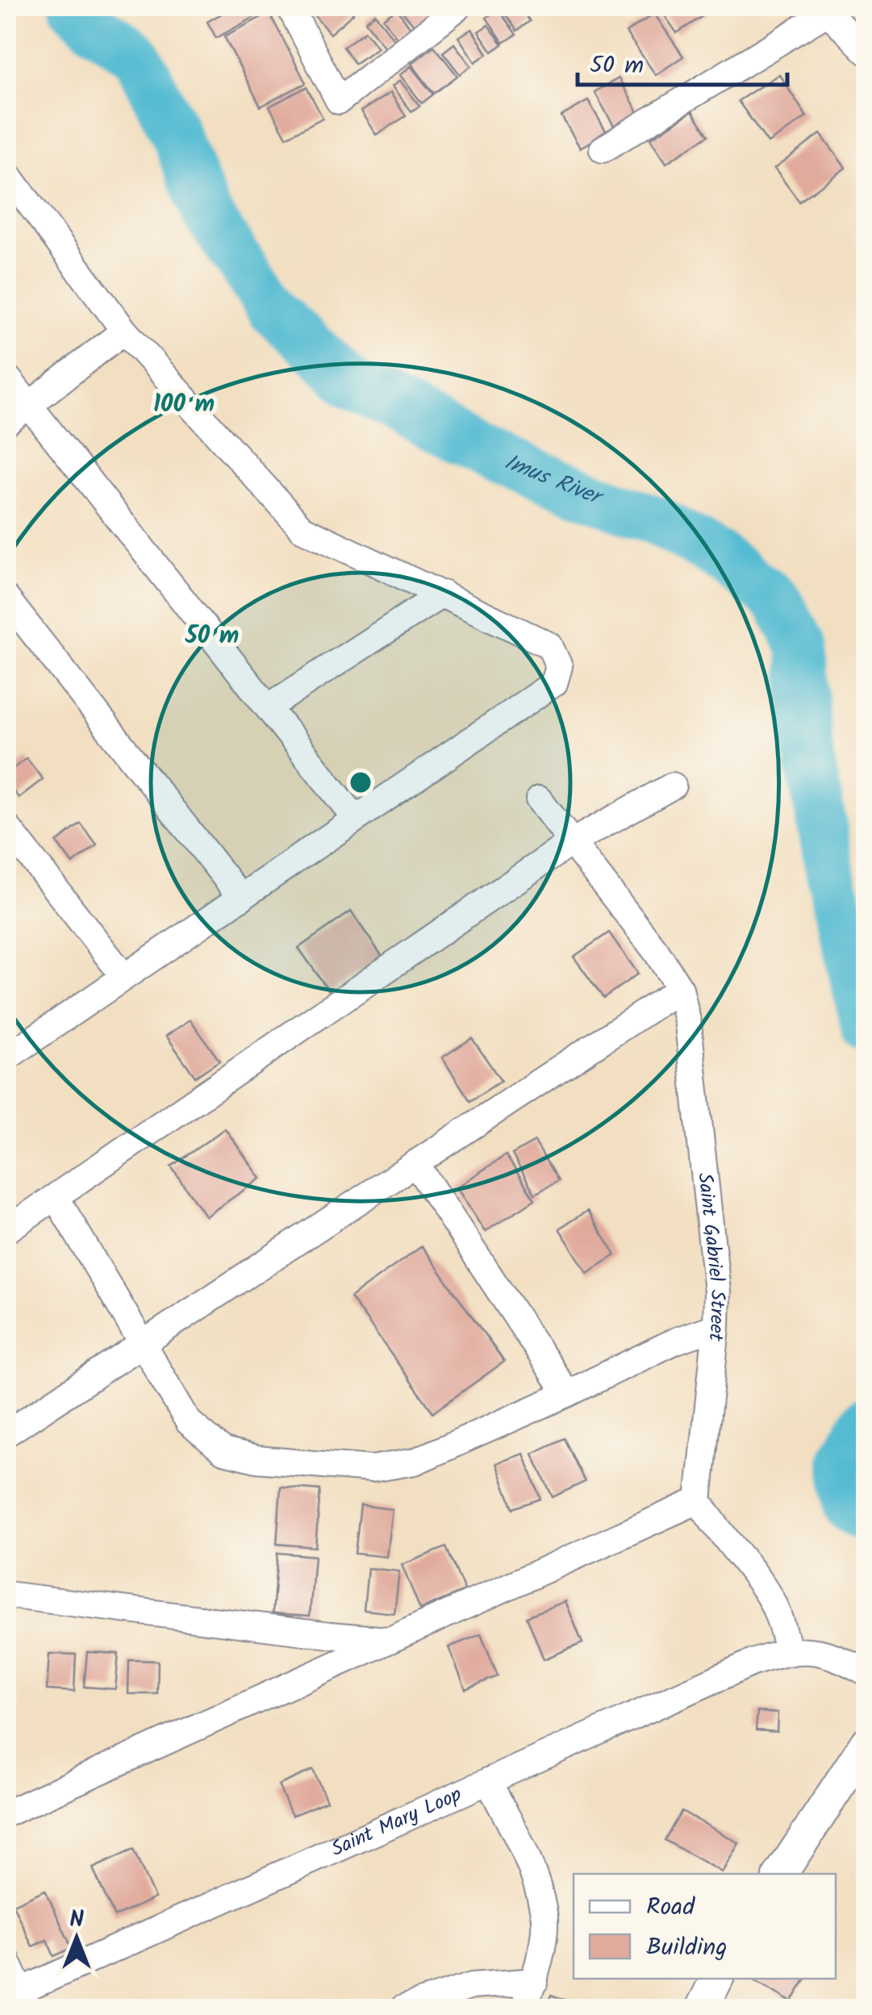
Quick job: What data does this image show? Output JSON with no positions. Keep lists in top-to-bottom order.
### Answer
{
  "streets": {
    "street": ["Saint Gabriel Street", "Saint Mary Loop"]
  },
  "water": ["Imus River"],
  "legend": ["Road", "Building"],
  "scale_bar": "50 m",
  "north": "top",
  "rings": ["100 m", "50 m"]
}
